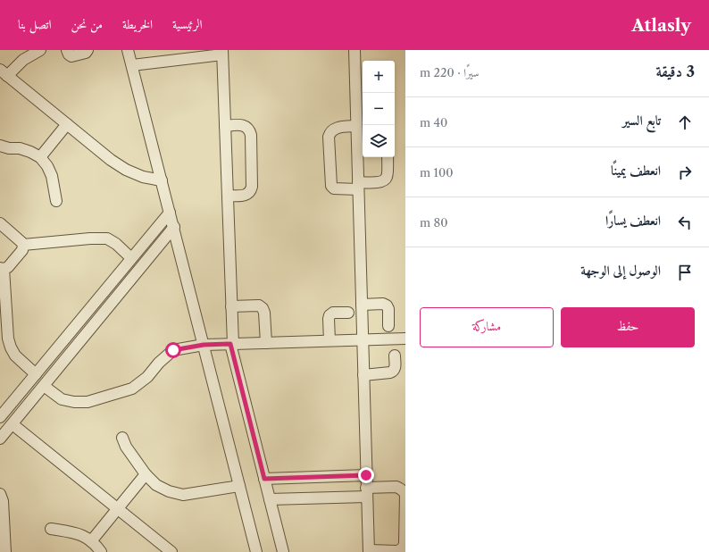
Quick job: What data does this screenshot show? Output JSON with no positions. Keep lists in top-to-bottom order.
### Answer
{
  "page": {
    "header": "Atlasly",
    "nav": [
      "الرئيسية",
      "الخريطة",
      "من نحن",
      "اتصل بنا"
    ],
    "heading": ["3 دقيقة", "سيرًا · 220 m"],
    "map_buttons": ["+", "−"],
    "list": [
      ["تابع السير", "40 m"],
      ["انعطف يمينًا", "100 m"],
      ["انعطف يسارًا", "80 m"],
      "الوصول إلى الوجهة"
    ],
    "buttons": ["حفظ", "مشاركة"]
  }
}
